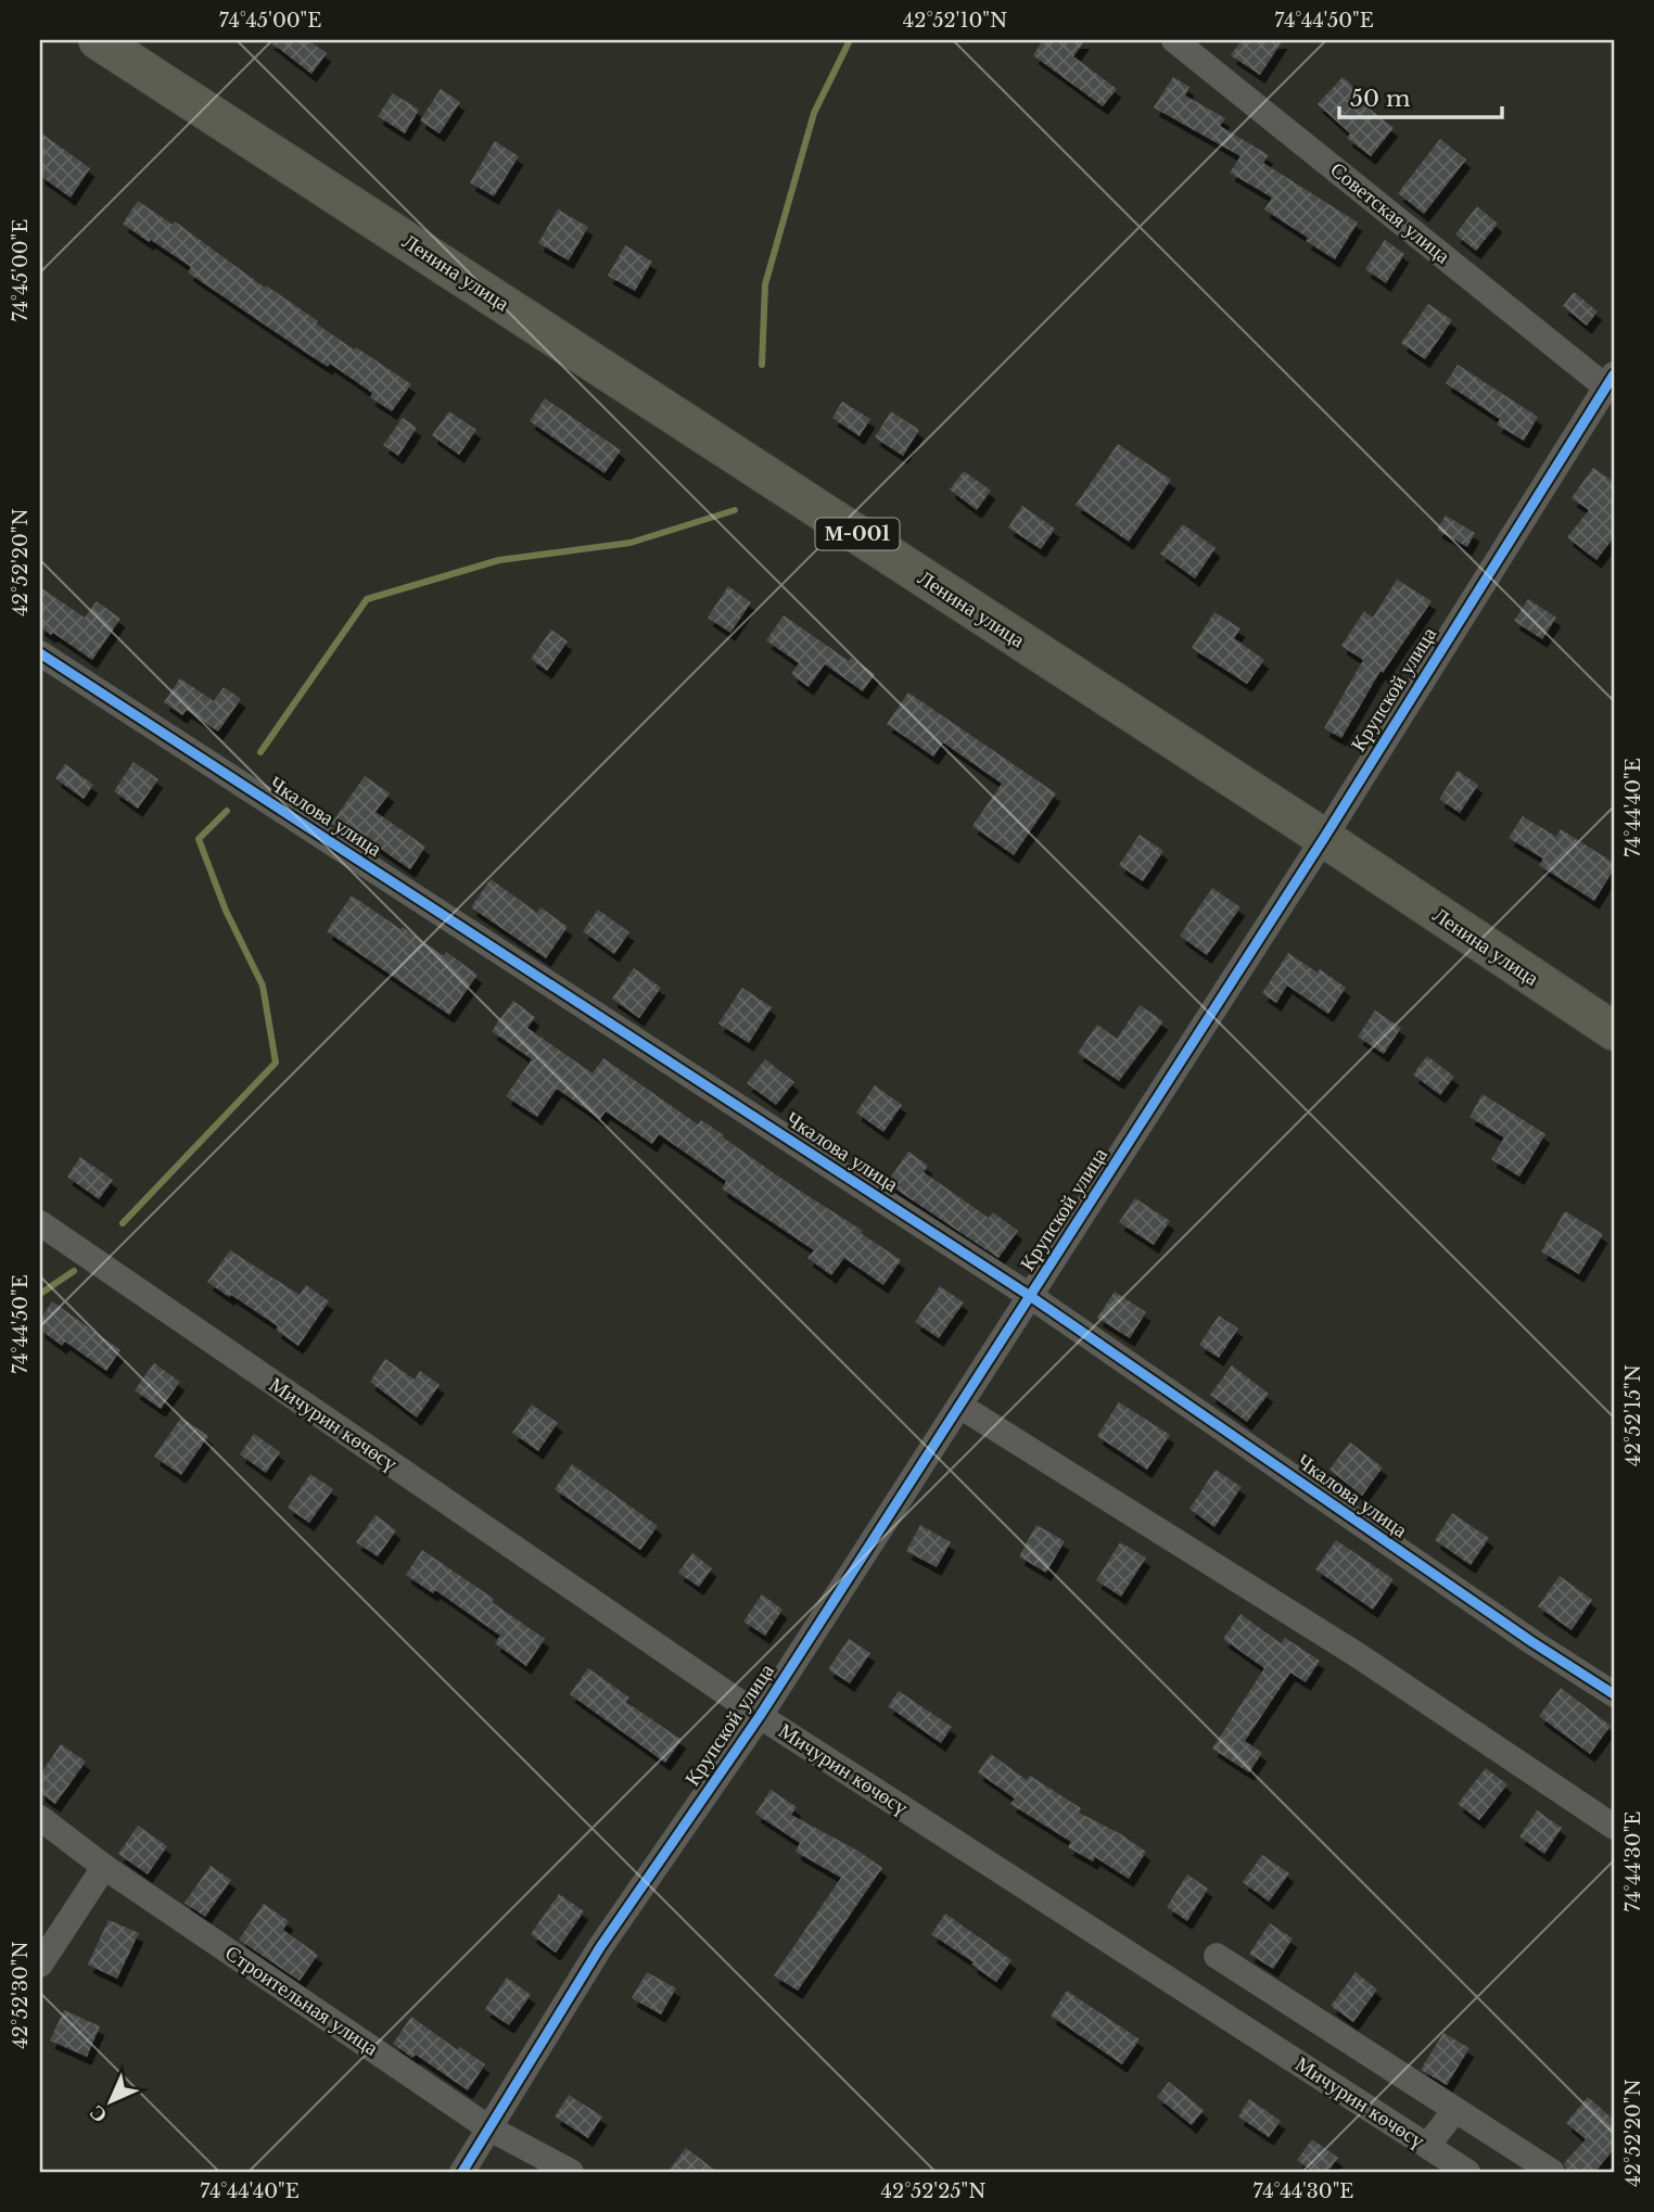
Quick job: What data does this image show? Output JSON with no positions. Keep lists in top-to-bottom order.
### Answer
{
  "streets": {
    "main road": ["Ленина улица", "М-001"],
    "street": [
      "Советская улица",
      "Крупской улица",
      "Чкалова улица",
      "Мичурин көчөсү",
      "Строительная улица"
    ]
  },
  "crossings": [
    ["Советская улица", "Крупской улица"],
    ["Ленина улица", "Крупской улица"],
    ["Крупской улица", "Чкалова улица"],
    ["Крупской улица", "Мичурин көчөсү"],
    ["Крупской улица", "Строительная улица"]
  ],
  "scale_bar": "50 m",
  "north": "bottom left",
  "coordinates": [
    "74°45'00\"E",
    "42°52'10\"N",
    "74°44'50\"E",
    "42°52'20\"N",
    "74°44'40\"E",
    "42°52'15\"N",
    "74°44'30\"E",
    "42°52'30\"N",
    "42°52'25\"N"
  ]
}
